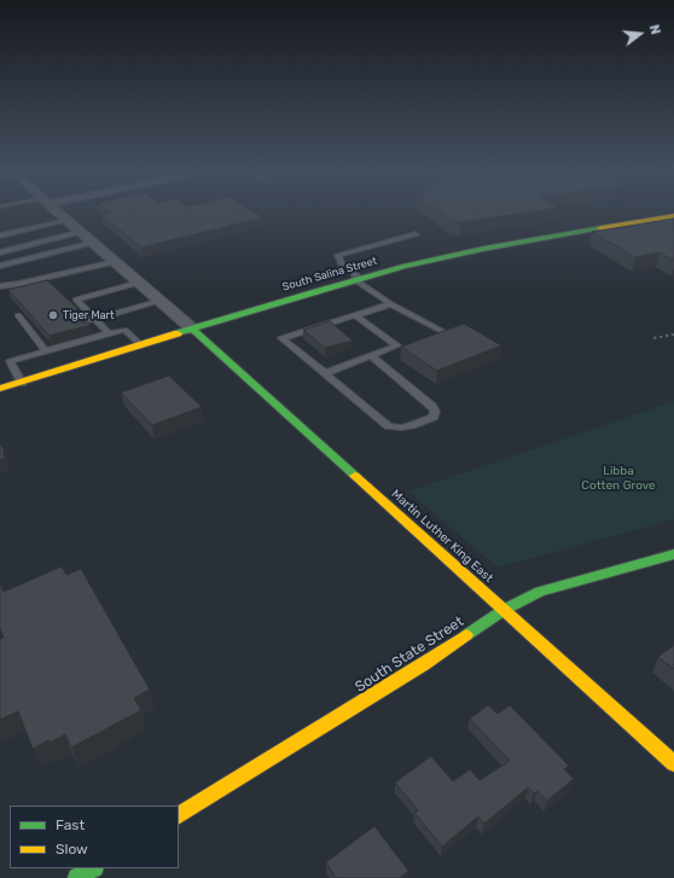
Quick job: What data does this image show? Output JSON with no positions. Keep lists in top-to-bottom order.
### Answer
{
  "streets": {
    "street": ["South Salina Street", "Martin Luther King East", "South State Street"]
  },
  "crossings": [
    ["South Salina Street", "Martin Luther King East"],
    ["Martin Luther King East", "South State Street"]
  ],
  "parks": ["Libba Cotten Grove"],
  "places": ["Tiger Mart"],
  "legend": ["Fast", "Slow"],
  "north": "right"
}
